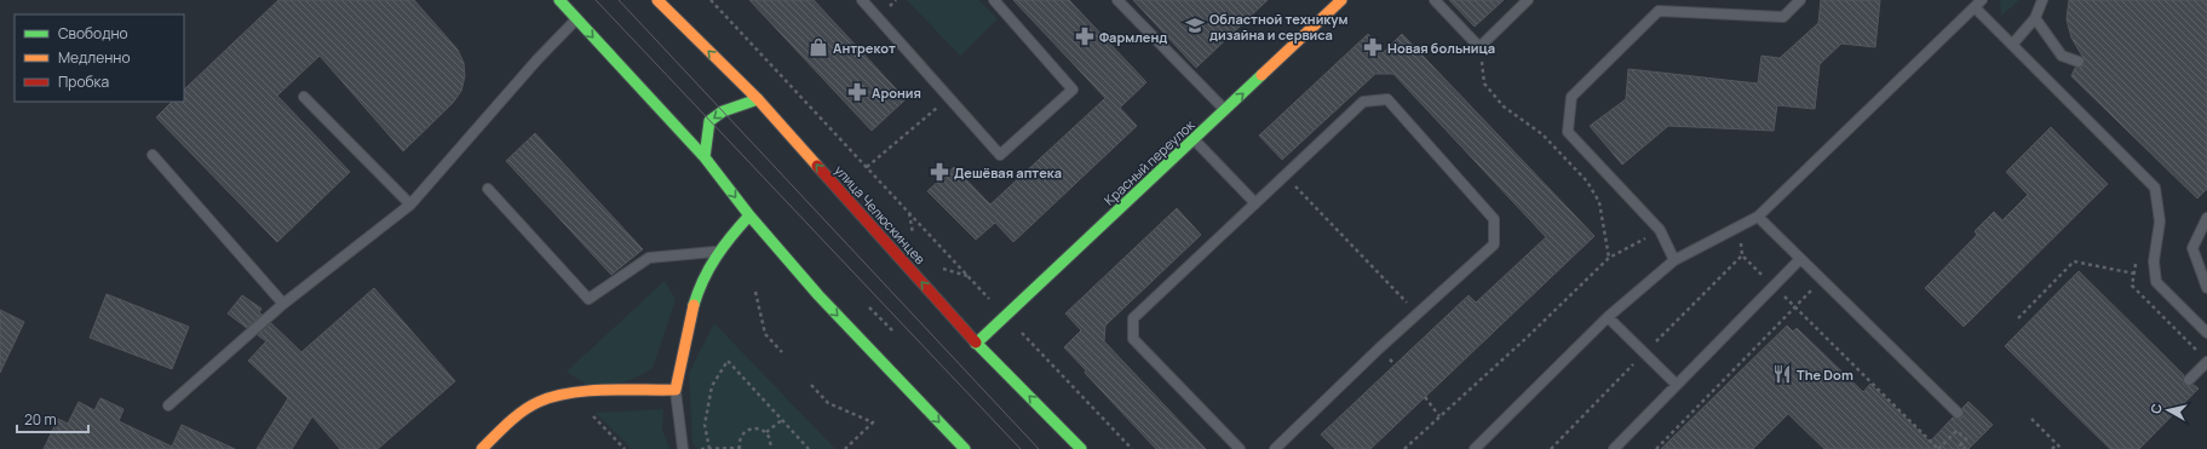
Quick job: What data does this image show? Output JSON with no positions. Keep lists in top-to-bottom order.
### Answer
{
  "streets": {
    "main road": ["Красный переулок", "улица Челюскинцев"]
  },
  "crossings": [
    ["Красный переулок", "улица Челюскинцев"]
  ],
  "places": {
    "school or university": ["Областной техникум дизайна и сервиса"],
    "pharmacy": [
      "Фармленд",
      "Новая больница",
      "Арония",
      "Дешёвая аптека"
    ],
    "shop": ["Антрекот"],
    "restaurant": ["The Dom"]
  },
  "legend": ["Свободно", "Медленно", "Пробка"],
  "scale_bar": "20 m",
  "north": "left"
}
